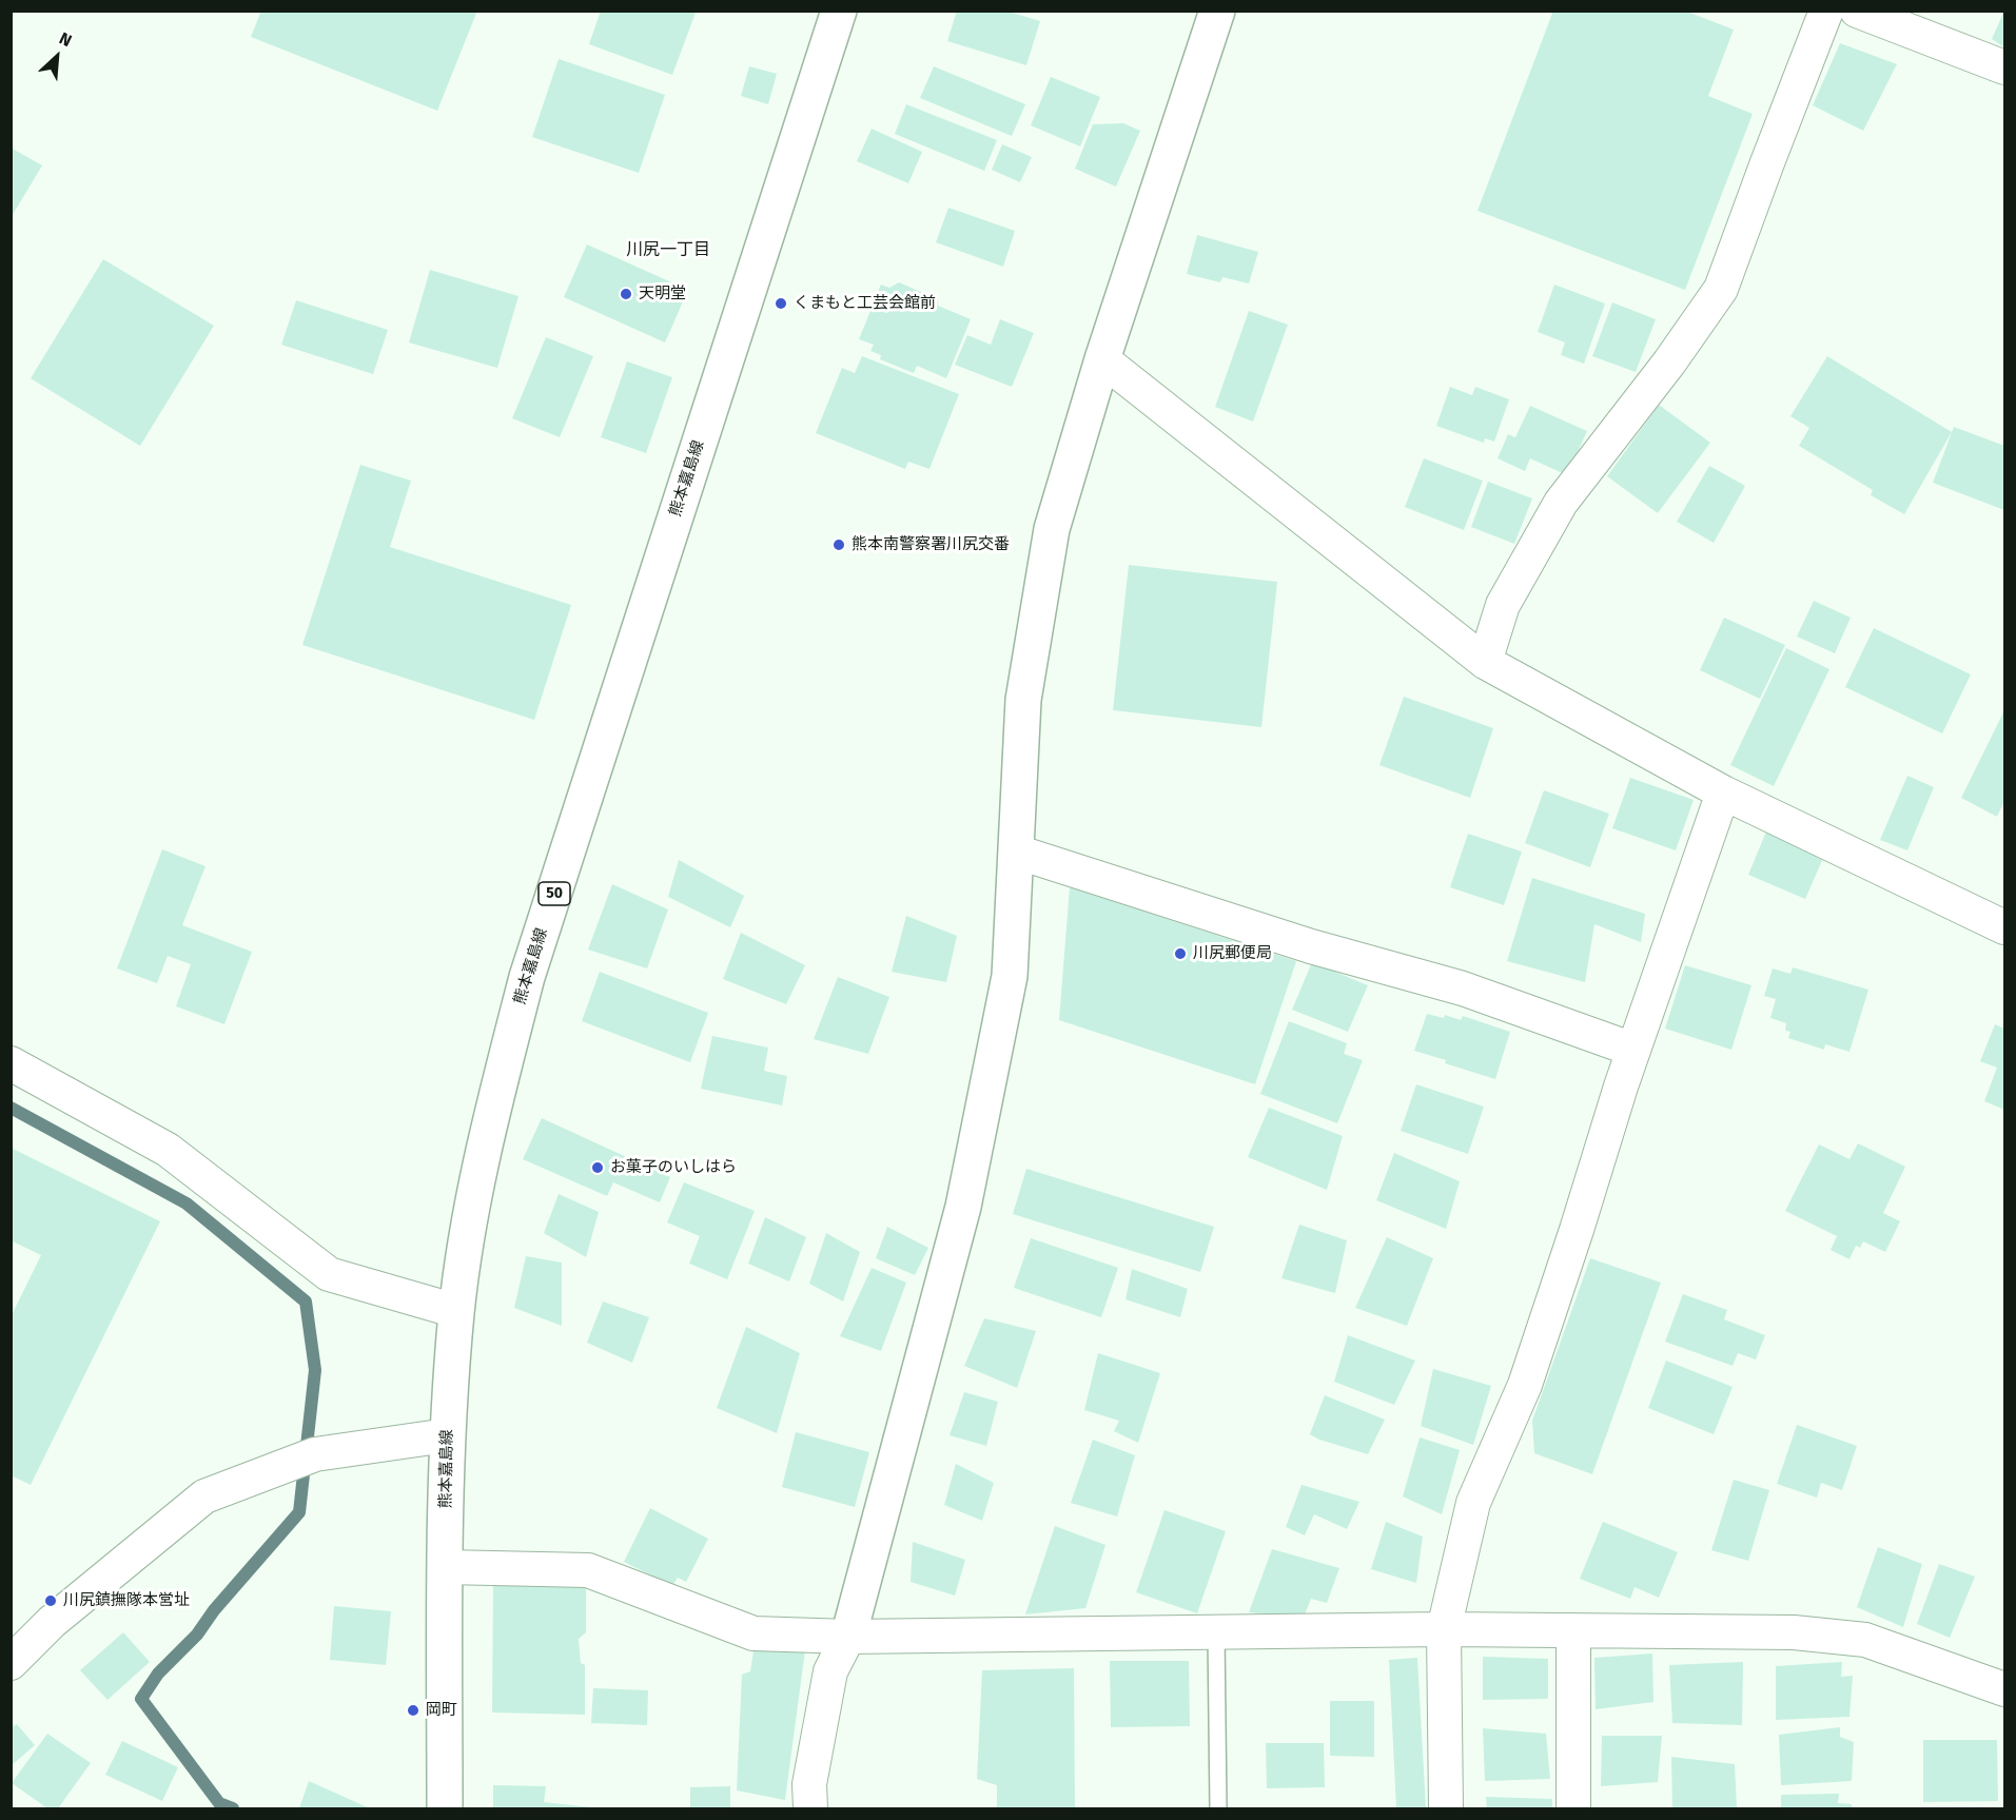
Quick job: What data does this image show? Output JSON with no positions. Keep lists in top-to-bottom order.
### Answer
{
  "streets": {
    "main road": ["熊本嘉島線", "50"]
  },
  "districts": ["川尻一丁目"],
  "places": [
    "天明堂",
    "くまもと工芸会館前",
    "熊本南警察署川尻交番",
    "川尻郵便局",
    "お菓子のいしはら",
    "川尻鎮撫隊本営址",
    "岡町"
  ],
  "north": "top right"
}
